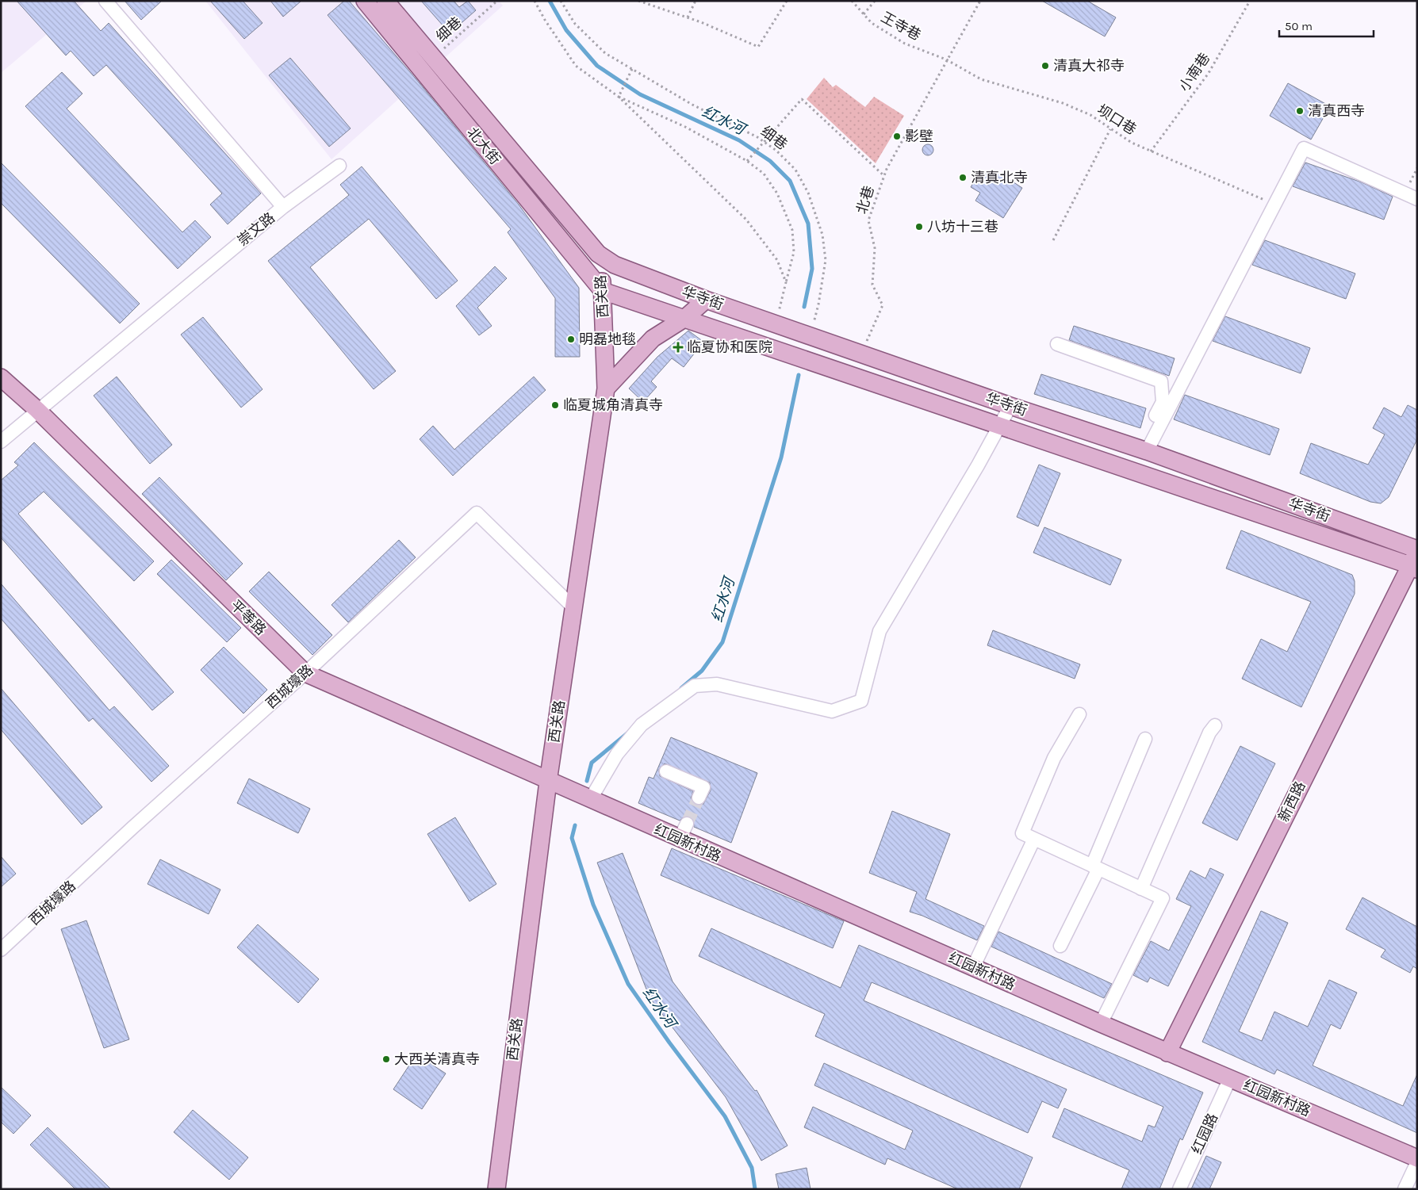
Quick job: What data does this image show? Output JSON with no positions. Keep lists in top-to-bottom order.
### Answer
{
  "streets": {
    "main road": [
      "北大街",
      "西关路",
      "华寺街",
      "平等路",
      "新西路",
      "红园新村路"
    ],
    "street": ["崇文路", "西城壕路", "红园路"],
    "path": [
      "王寺巷",
      "细巷",
      "小南巷",
      "坝口巷",
      "北巷"
    ]
  },
  "crossings": [
    ["王寺巷", "坝口巷"],
    ["王寺巷", "北巷"],
    ["细巷", "北大街"],
    ["细巷", "华寺街"],
    ["小南巷", "坝口巷"],
    ["坝口巷", "北巷"],
    ["北大街", "西关路"],
    ["北大街", "华寺街"],
    ["北巷", "华寺街"],
    ["崇文路", "平等路"],
    ["西关路", "华寺街"],
    ["西关路", "平等路"],
    ["西关路", "西城壕路"],
    ["西关路", "红园新村路"],
    ["华寺街", "新西路"],
    ["平等路", "西城壕路"],
    ["平等路", "红园新村路"],
    ["新西路", "红园新村路"],
    ["红园新村路", "红园路"]
  ],
  "water": ["红水河"],
  "places": {
    "other": [
      "清真大祁寺",
      "清真西寺",
      "影壁",
      "清真北寺",
      "八坊十三巷",
      "明磊地毯",
      "临夏城角清真寺",
      "大西关清真寺"
    ],
    "health": ["临夏协和医院"]
  },
  "scale_bar": "50 m"
}
